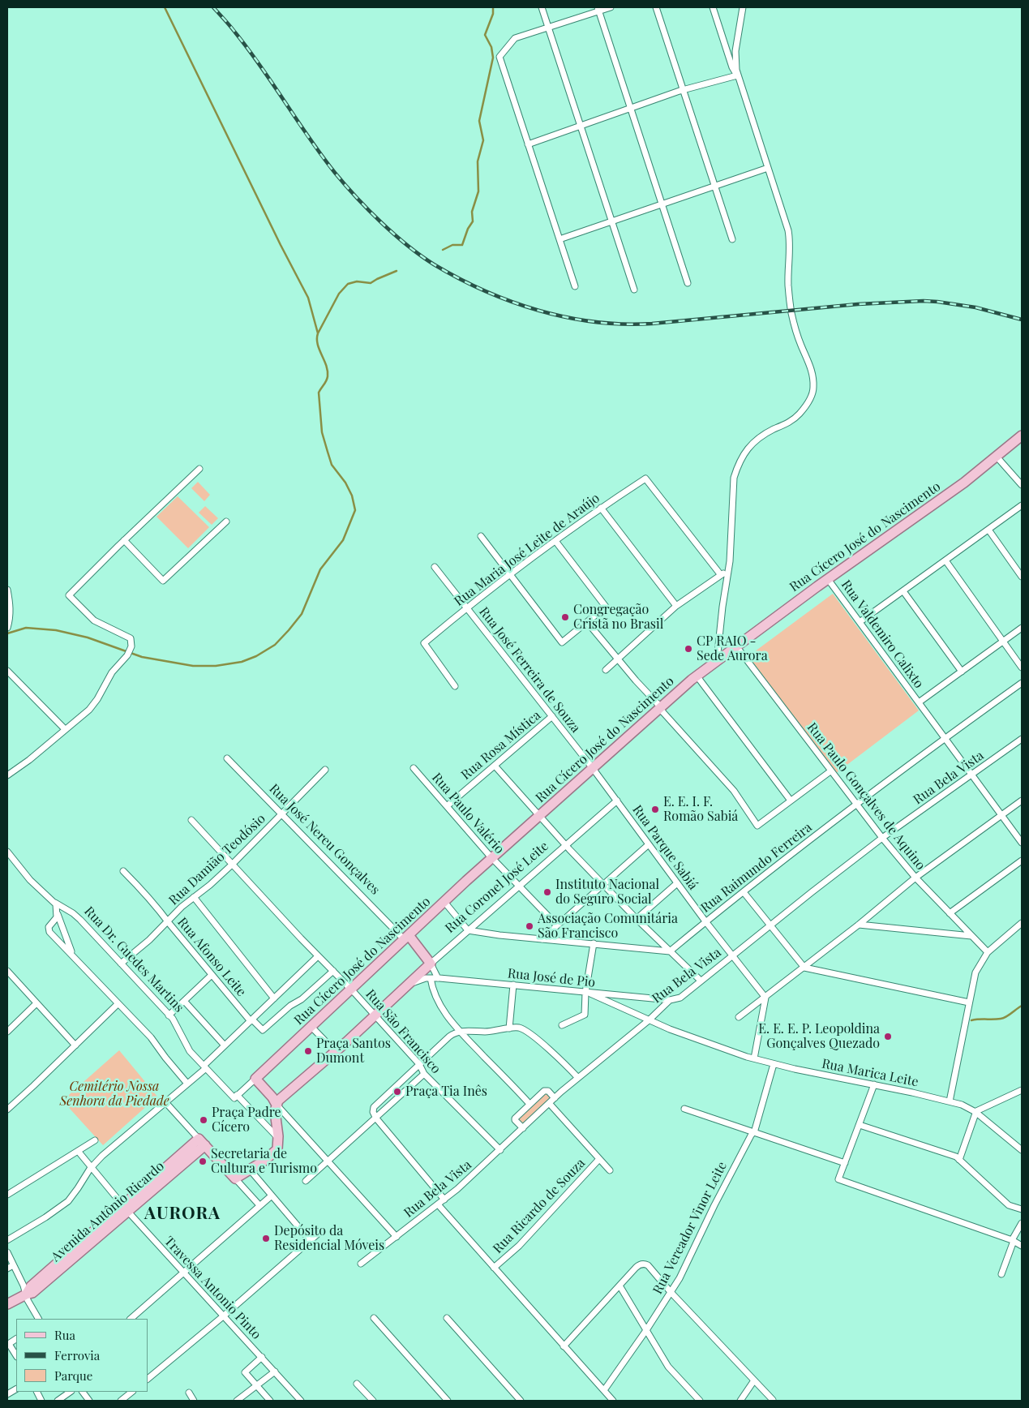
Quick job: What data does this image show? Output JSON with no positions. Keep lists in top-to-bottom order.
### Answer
{
  "streets": {
    "main road": [
      "Rua Cícero José do Nascimento",
      "Rua José Nereu Gonçalves",
      "Rua Coronel José Leite",
      "Avenida Antônio Ricardo"
    ],
    "street": [
      "Rua Maria José Leite de Araújo",
      "Rua Valdemiro Calixto",
      "Rua José Ferreira de Souza",
      "Rua Rosa Mística",
      "Rua Bela Vista",
      "Rua Paulo Gonçalves de Aquino",
      "Rua Paulo Valério",
      "Rua Parque Sabiá",
      "Rua Damião Teodósio",
      "Rua Raimundo Ferreira",
      "Rua Afonso Leite",
      "Rua Dr. Guedes Martins",
      "Rua José de Pio",
      "Rua São Francisco",
      "Rua Marica Leite",
      "Rua Ricardo de Souza",
      "Rua Vereador Vinor Leite",
      "Travessa Antonio Pinto"
    ]
  },
  "crossings": [
    ["Rua Cícero José do Nascimento", "Rua Valdemiro Calixto"],
    ["Rua Cícero José do Nascimento", "Rua José Ferreira de Souza"],
    ["Rua Cícero José do Nascimento", "Rua Paulo Gonçalves de Aquino"],
    ["Rua Cícero José do Nascimento", "Rua Paulo Valério"],
    ["Rua Cícero José do Nascimento", "Rua José Nereu Gonçalves"],
    ["Rua Cícero José do Nascimento", "Rua Parque Sabiá"],
    ["Rua Cícero José do Nascimento", "Rua Dr. Guedes Martins"],
    ["Rua Cícero José do Nascimento", "Rua São Francisco"],
    ["Rua Maria José Leite de Araújo", "Rua José Ferreira de Souza"],
    ["Rua Valdemiro Calixto", "Rua Bela Vista"],
    ["Rua Valdemiro Calixto", "Rua Raimundo Ferreira"],
    ["Rua José Ferreira de Souza", "Rua Rosa Mística"],
    ["Rua José Ferreira de Souza", "Rua Parque Sabiá"],
    ["Rua Rosa Mística", "Rua Paulo Valério"],
    ["Rua Bela Vista", "Rua Paulo Gonçalves de Aquino"],
    ["Rua Bela Vista", "Rua Parque Sabiá"],
    ["Rua Bela Vista", "Rua José de Pio"],
    ["Rua Bela Vista", "Rua São Francisco"],
    ["Rua Bela Vista", "Rua Marica Leite"],
    ["Rua Paulo Gonçalves de Aquino", "Rua Raimundo Ferreira"],
    ["Rua Paulo Valério", "Rua Coronel José Leite"],
    ["Rua José Nereu Gonçalves", "Rua Damião Teodósio"],
    ["Rua José Nereu Gonçalves", "Rua Coronel José Leite"],
    ["Rua José Nereu Gonçalves", "Rua José de Pio"],
    ["Rua Parque Sabiá", "Rua Raimundo Ferreira"],
    ["Rua Parque Sabiá", "Rua Coronel José Leite"],
    ["Rua Damião Teodósio", "Rua Afonso Leite"],
    ["Rua Damião Teodósio", "Rua Dr. Guedes Martins"],
    ["Rua Damião Teodósio", "Rua São Francisco"],
    ["Rua Coronel José Leite", "Rua José de Pio"],
    ["Rua Coronel José Leite", "Rua São Francisco"],
    ["Rua Afonso Leite", "Rua São Francisco"],
    ["Rua José de Pio", "Rua Marica Leite"],
    ["Rua Marica Leite", "Rua Vereador Vinor Leite"],
    ["Avenida Antônio Ricardo", "Travessa Antonio Pinto"]
  ],
  "districts": ["AURORA"],
  "parks": ["Cemitério Nossa Senhora da Piedade"],
  "places": [
    "Congregação Cristã no Brasil",
    "CP RAIO - Sede Aurora",
    "E. E. I. F. Romão Sabiá",
    "Instituto Nacional do Seguro Social",
    "Associação Comunitária São Francisco",
    "E. E. E. P. Leopoldina Gonçalves Quezado",
    "Praça Santos Dumont",
    "Praça Tia Inês",
    "Praça Padre Cícero",
    "Secretaria de Cultura e Turismo",
    "Depósito da Residencial Móveis"
  ],
  "legend": ["Rua", "Ferrovia", "Parque"]
}
